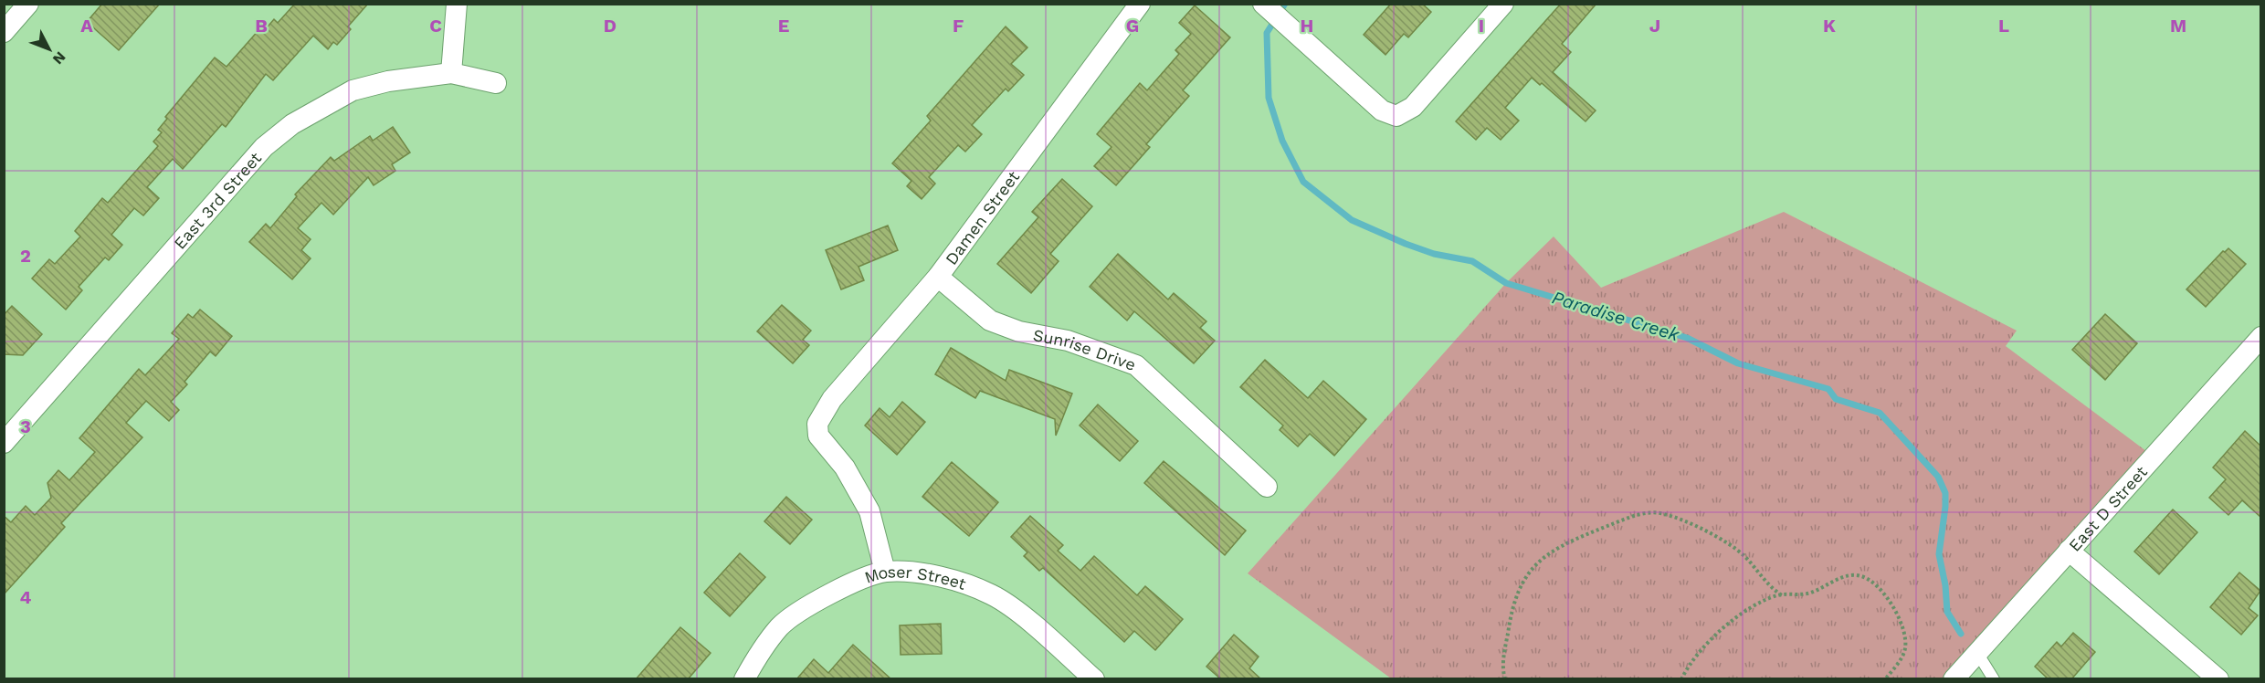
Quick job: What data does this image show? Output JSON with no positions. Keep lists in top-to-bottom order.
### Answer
{
  "streets": {
    "street": [
      "East 3rd Street",
      "Damen Street",
      "Sunrise Drive",
      "East D Street",
      "Moser Street"
    ]
  },
  "crossings": [
    ["Damen Street", "Sunrise Drive"],
    ["Damen Street", "Moser Street"]
  ],
  "water": ["Paradise Creek"],
  "north": "bottom right",
  "grid": {
    "columns": [
      "A",
      "B",
      "C",
      "D",
      "E",
      "F",
      "G",
      "H",
      "I",
      "J",
      "K",
      "L",
      "M"
    ],
    "rows": ["2", "3", "4"]
  }
}
